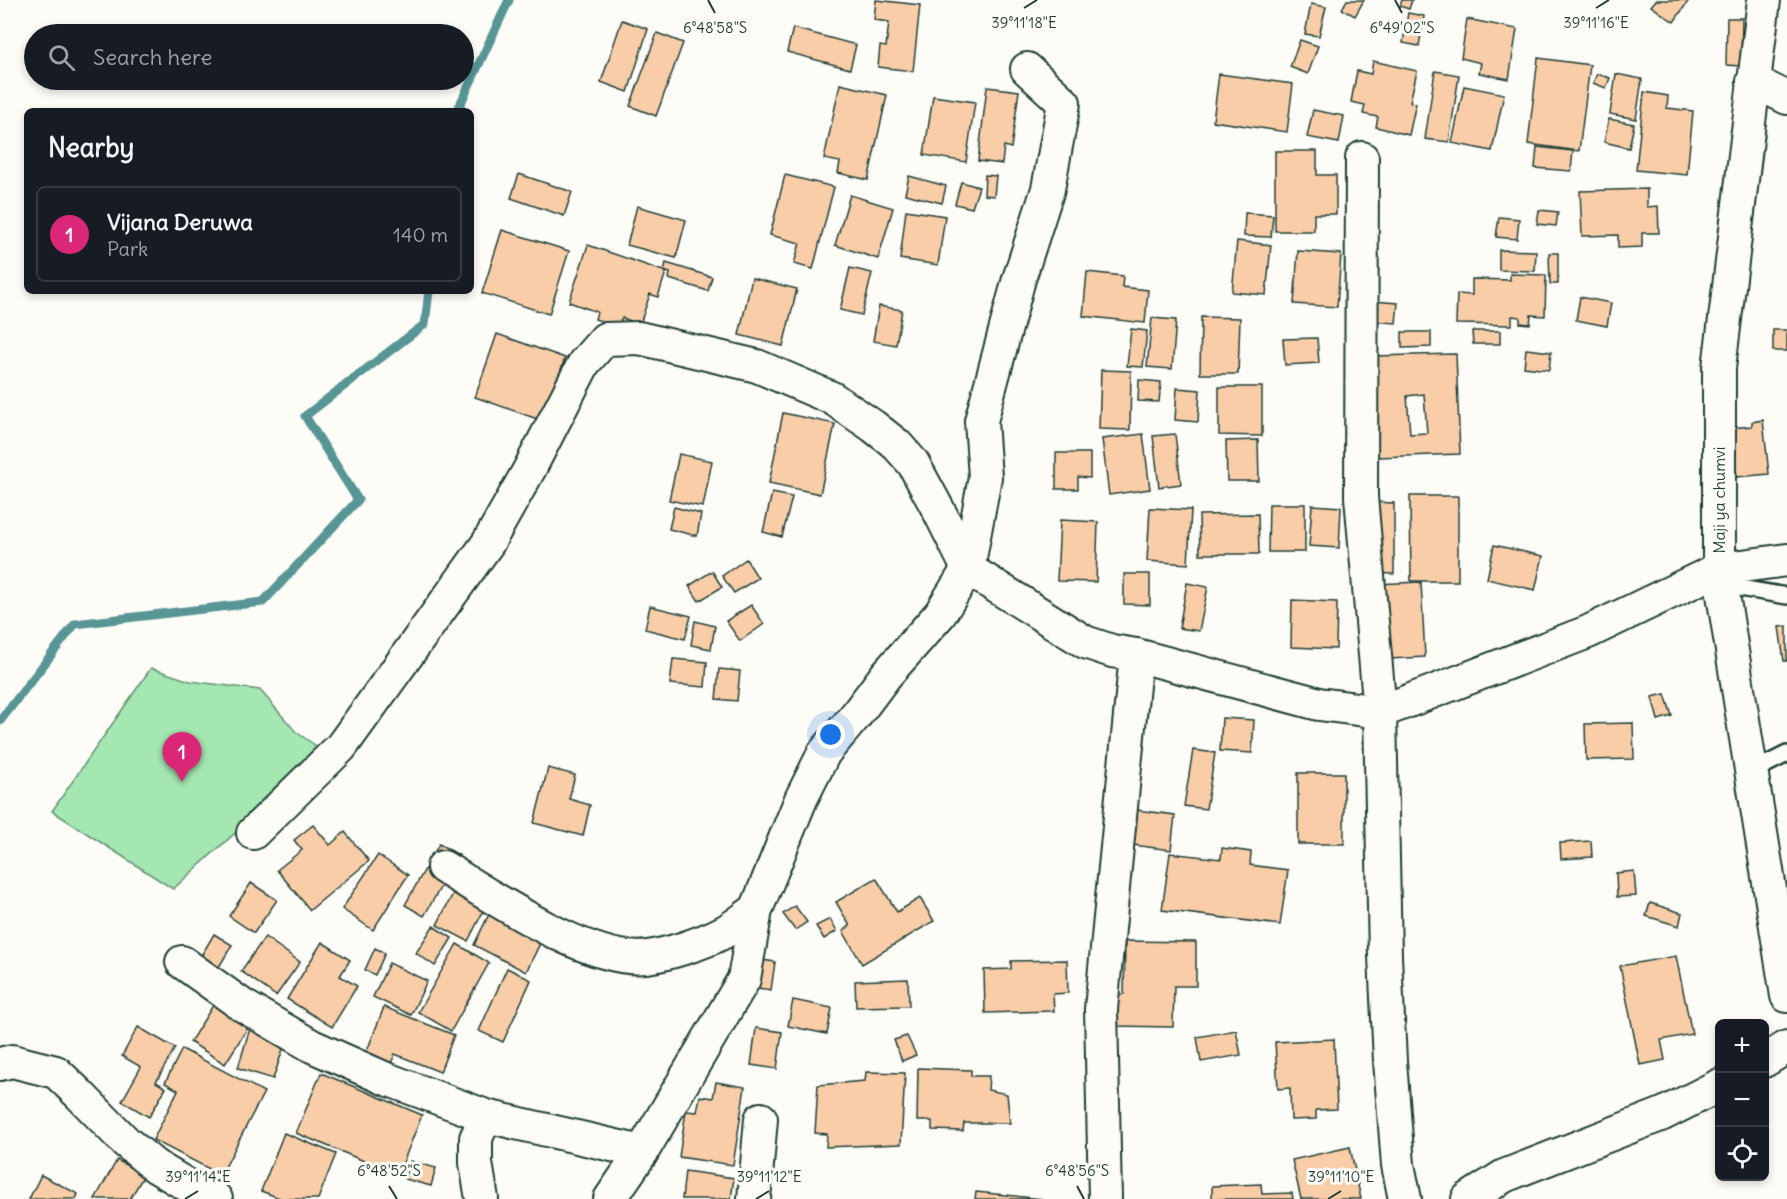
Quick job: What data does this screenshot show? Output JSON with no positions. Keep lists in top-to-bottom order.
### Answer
{
  "streets": {
    "street": ["Maji ya chumvi"]
  },
  "page": {
    "search": "Search here",
    "heading": "Nearby",
    "list": [
      {
        "mark": "1",
        "name": "Vijana Deruwa",
        "note": "Park",
        "value": "140 m"
      }
    ],
    "pins": "1",
    "map_buttons": ["+", "−"]
  },
  "coordinates": [
    "39°11'18\"E",
    "39°11'16\"E",
    "6°48'58\"S",
    "6°49'02\"S",
    "6°48'52\"S",
    "6°48'56\"S",
    "39°11'14\"E",
    "39°11'12\"E",
    "39°11'10\"E"
  ]
}
